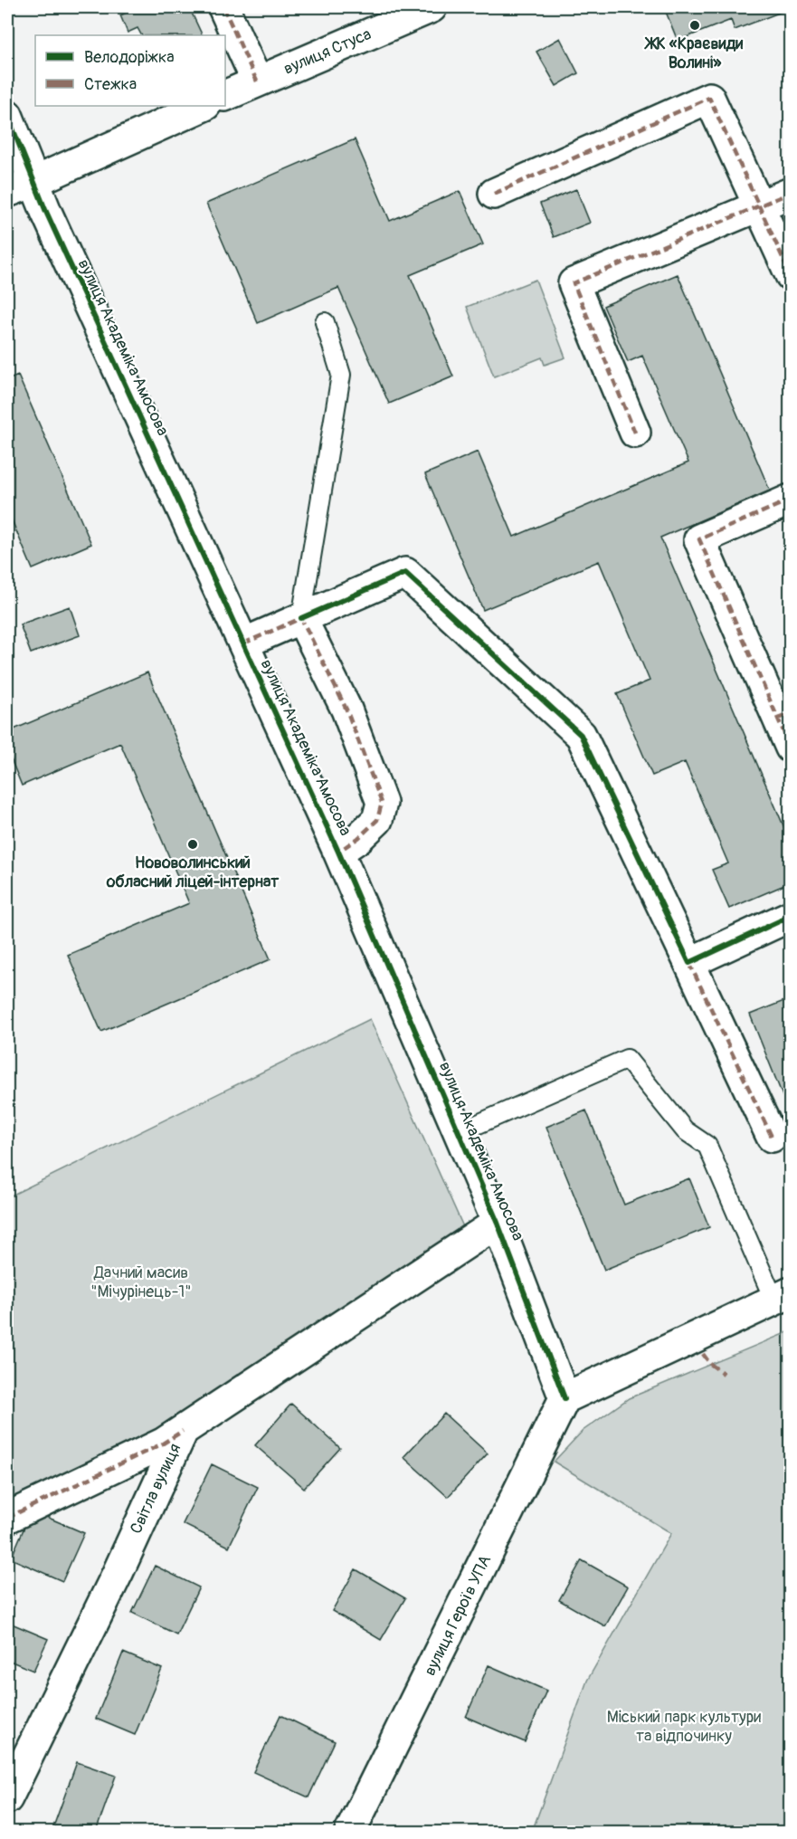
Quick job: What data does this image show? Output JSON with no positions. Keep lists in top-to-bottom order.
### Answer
{
  "streets": {
    "street": [
      "вулиця Стуса",
      "вулиця Академіка Амосова",
      "Світла вулиця",
      "вулиця Героїв УПА"
    ]
  },
  "crossings": [
    ["вулиця Академіка Амосова", "Світла вулиця"],
    ["вулиця Академіка Амосова", "вулиця Героїв УПА"]
  ],
  "parks": ["Дачний масив \"Мічурінець-1\"", "Міський парк культури та відпочинку"],
  "places": ["ЖК «Краєвиди Волині»", "Нововолинський обласний ліцей-інтернат"],
  "legend": ["Велодоріжка", "Стежка"]
}
